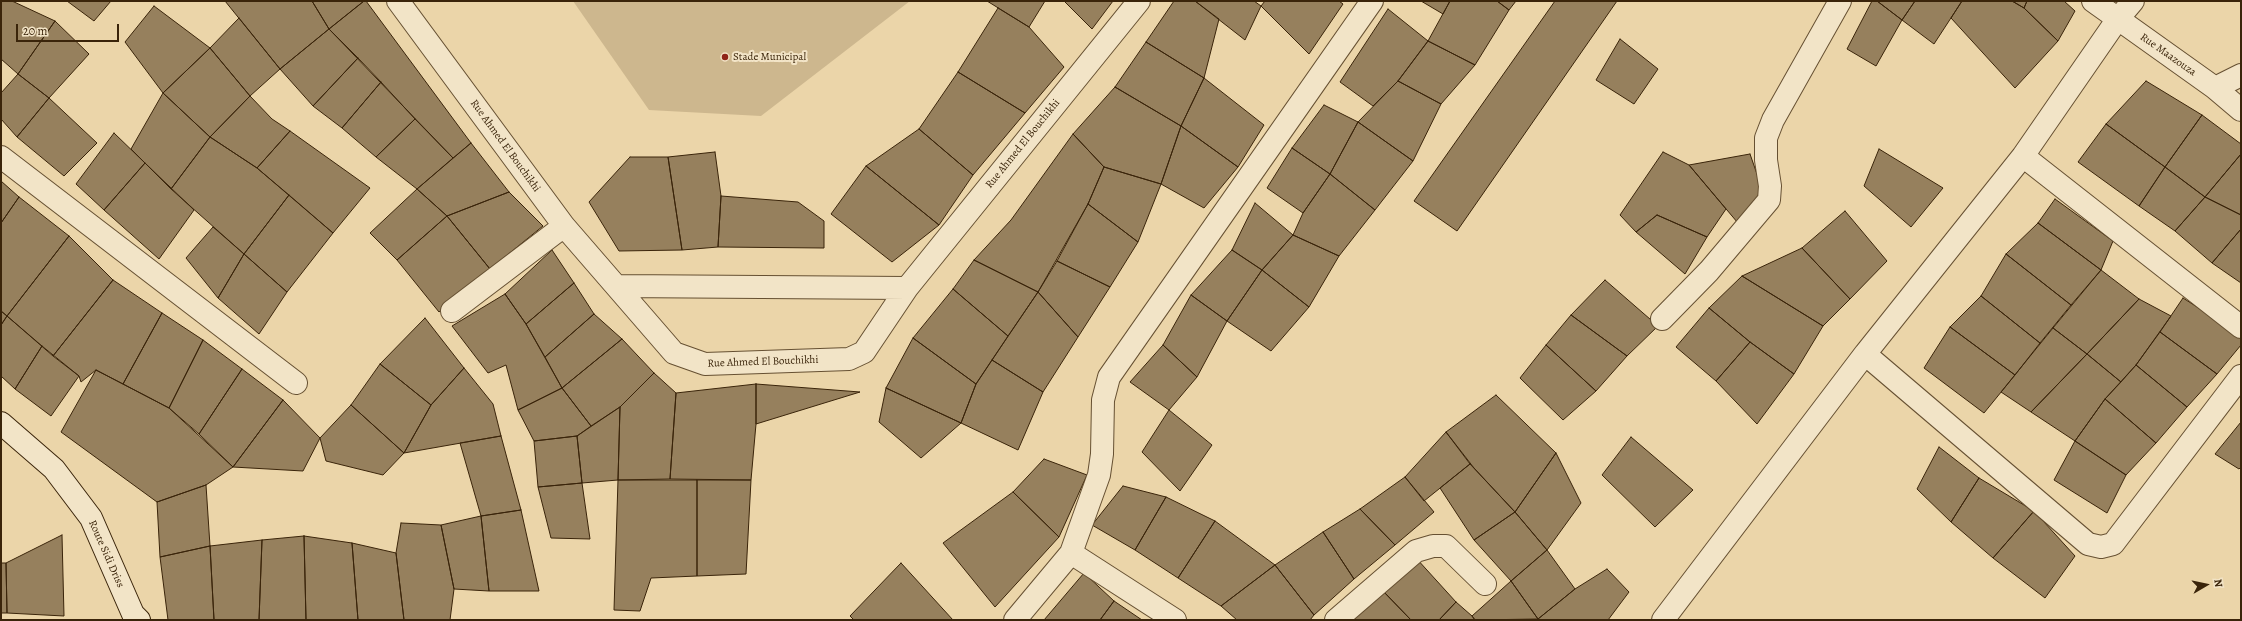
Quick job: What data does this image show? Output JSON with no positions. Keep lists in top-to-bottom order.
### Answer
{
  "streets": {
    "street": ["Rue Maazouza", "Rue Ahmed El Bouchikhi", "Route Sidi Driss"]
  },
  "places": ["Stade Municipal"],
  "scale_bar": "20 m",
  "north": "right"
}
